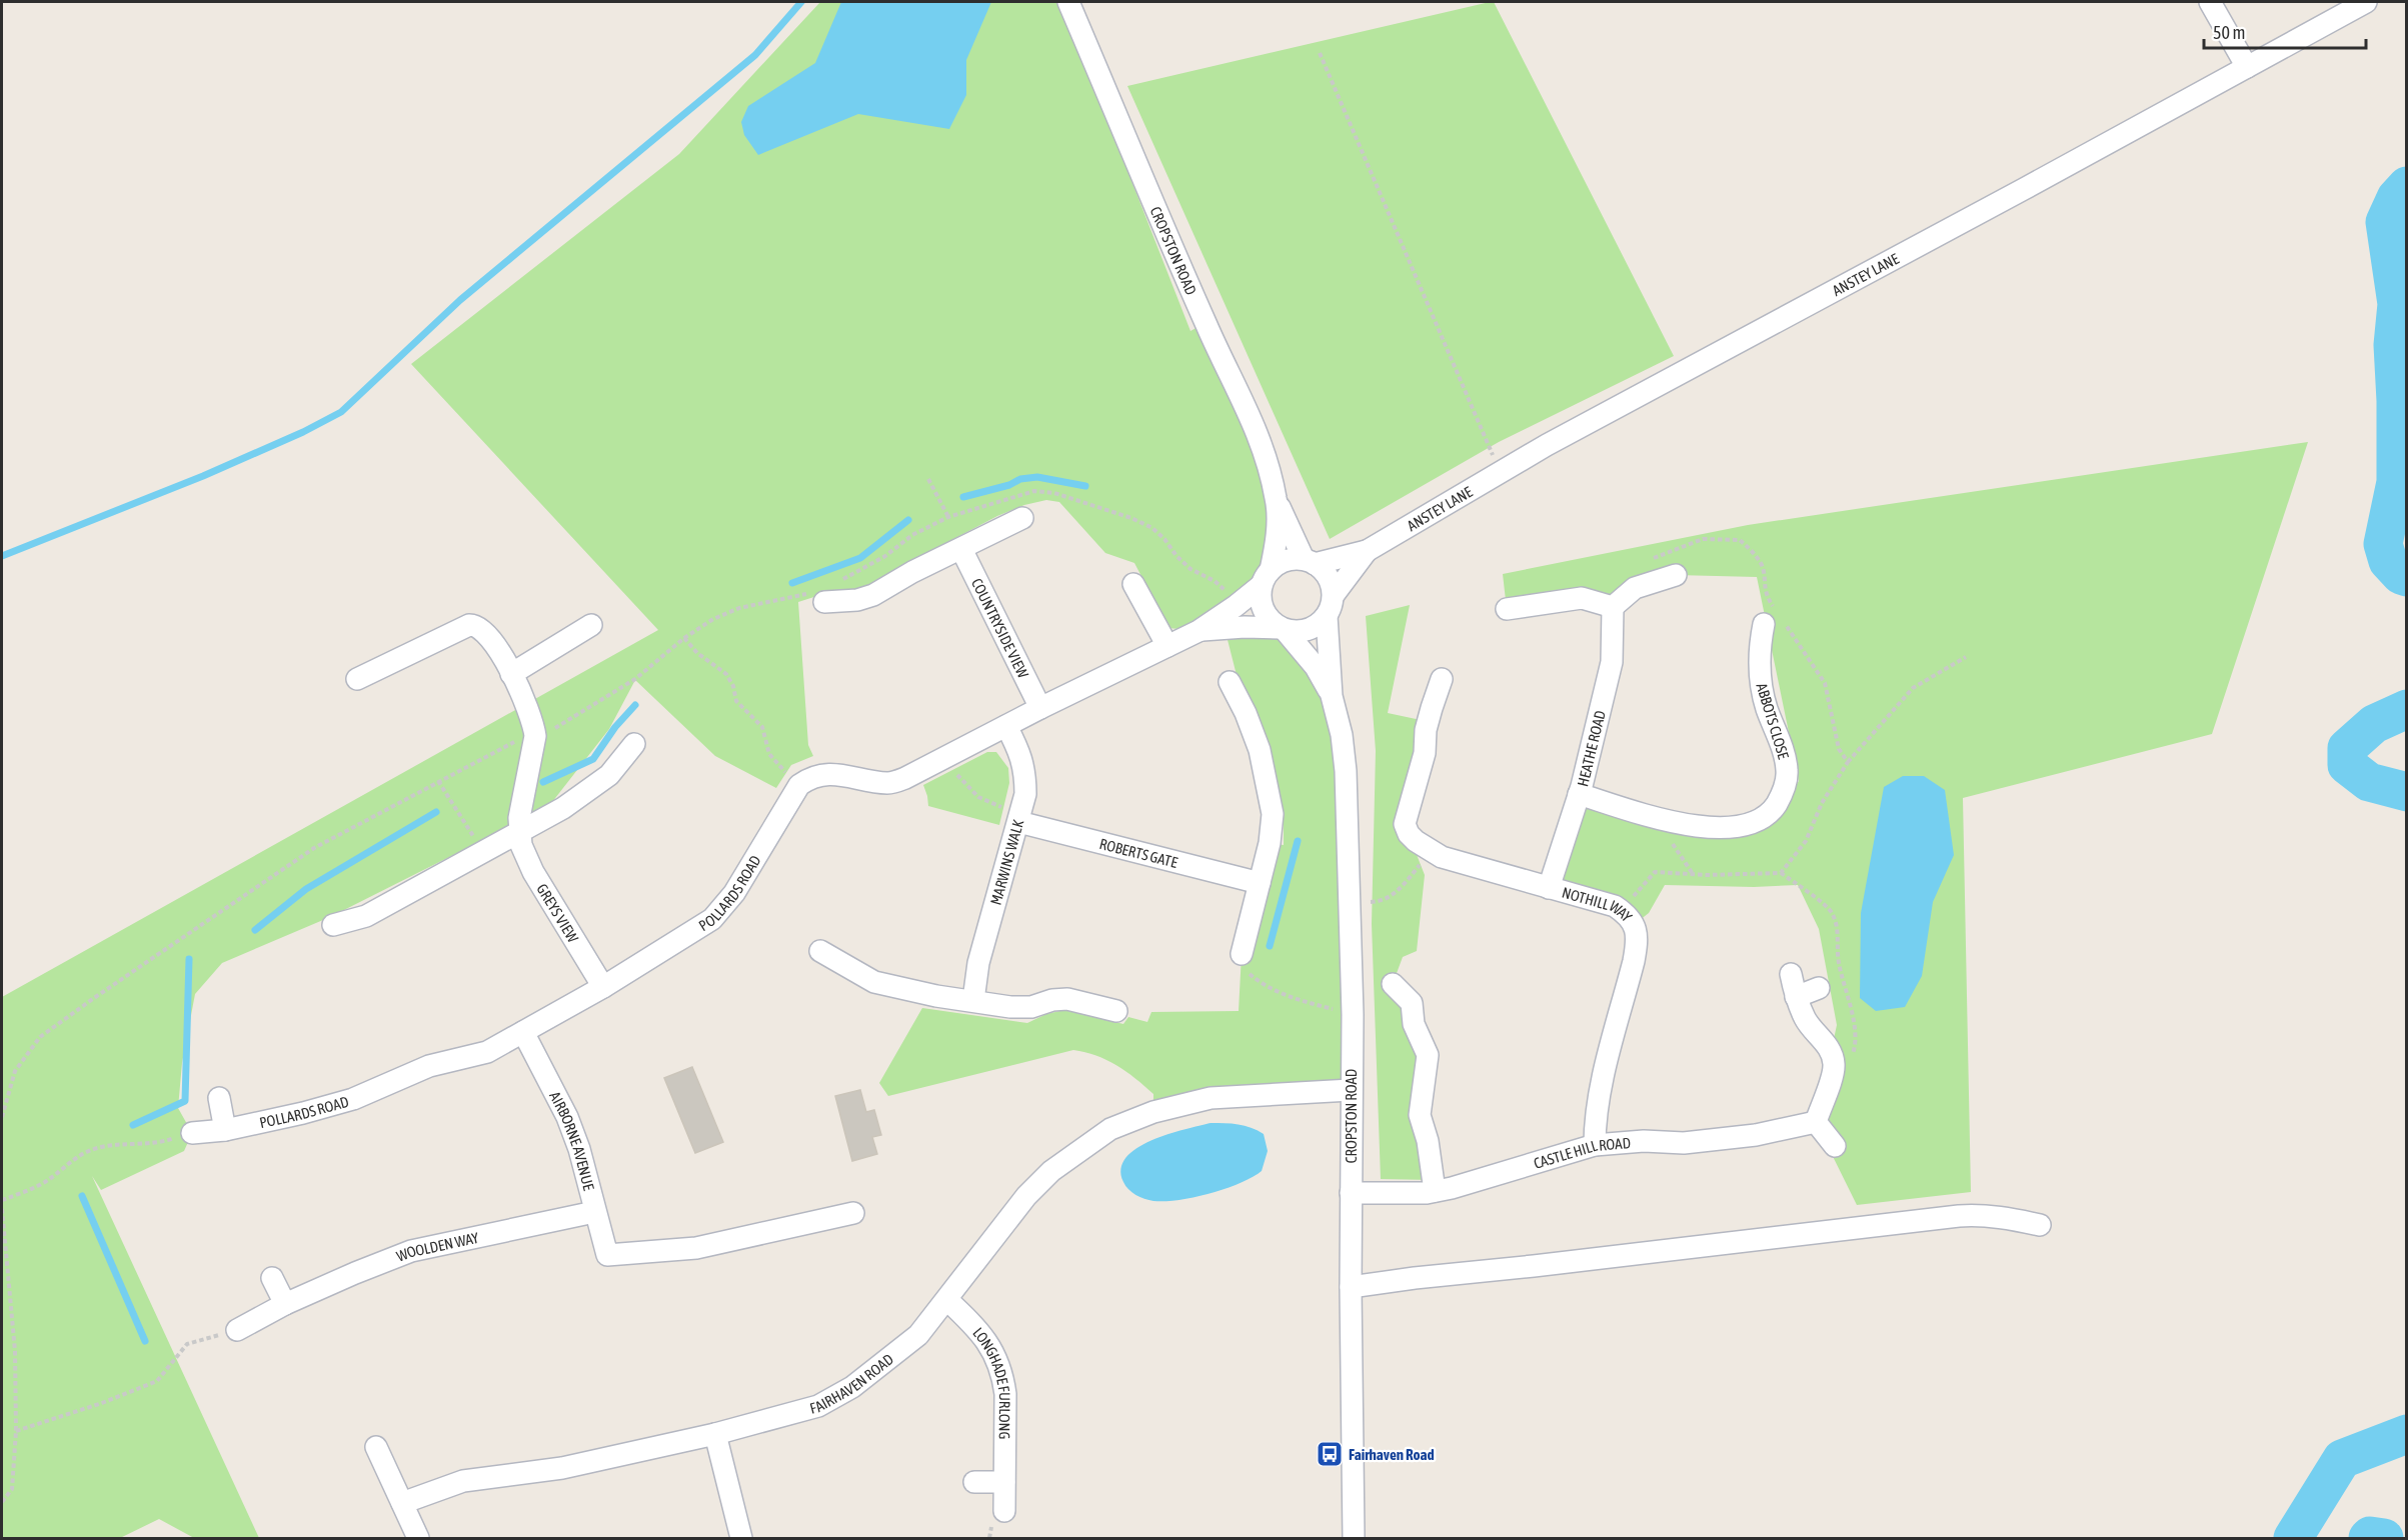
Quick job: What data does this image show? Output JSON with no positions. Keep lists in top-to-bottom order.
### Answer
{
  "streets": {
    "street": [
      "CROPSTON ROAD",
      "ANSTEY LANE",
      "COUNTRYSIDE VIEW",
      "ABBOTS CLOSE",
      "HEATHE ROAD",
      "ROBERTS GATE",
      "MARWINS WALK",
      "POLLARDS ROAD",
      "NOTHILL WAY",
      "GREYS VIEW",
      "AIRBORNE AVENUE",
      "CASTLE HILL ROAD",
      "WOOLDEN WAY",
      "FAIRHAVEN ROAD",
      "LONGHADE FURLONG"
    ]
  },
  "crossings": [
    ["CROPSTON ROAD", "ANSTEY LANE"],
    ["CROPSTON ROAD", "CASTLE HILL ROAD"],
    ["CROPSTON ROAD", "FAIRHAVEN ROAD"],
    ["ABBOTS CLOSE", "HEATHE ROAD"],
    ["HEATHE ROAD", "NOTHILL WAY"],
    ["ROBERTS GATE", "MARWINS WALK"],
    ["POLLARDS ROAD", "GREYS VIEW"],
    ["POLLARDS ROAD", "AIRBORNE AVENUE"],
    ["NOTHILL WAY", "CASTLE HILL ROAD"],
    ["AIRBORNE AVENUE", "WOOLDEN WAY"],
    ["FAIRHAVEN ROAD", "LONGHADE FURLONG"]
  ],
  "places": {
    "bus stop": ["Fairhaven Road"]
  },
  "scale_bar": "50 m"
}
